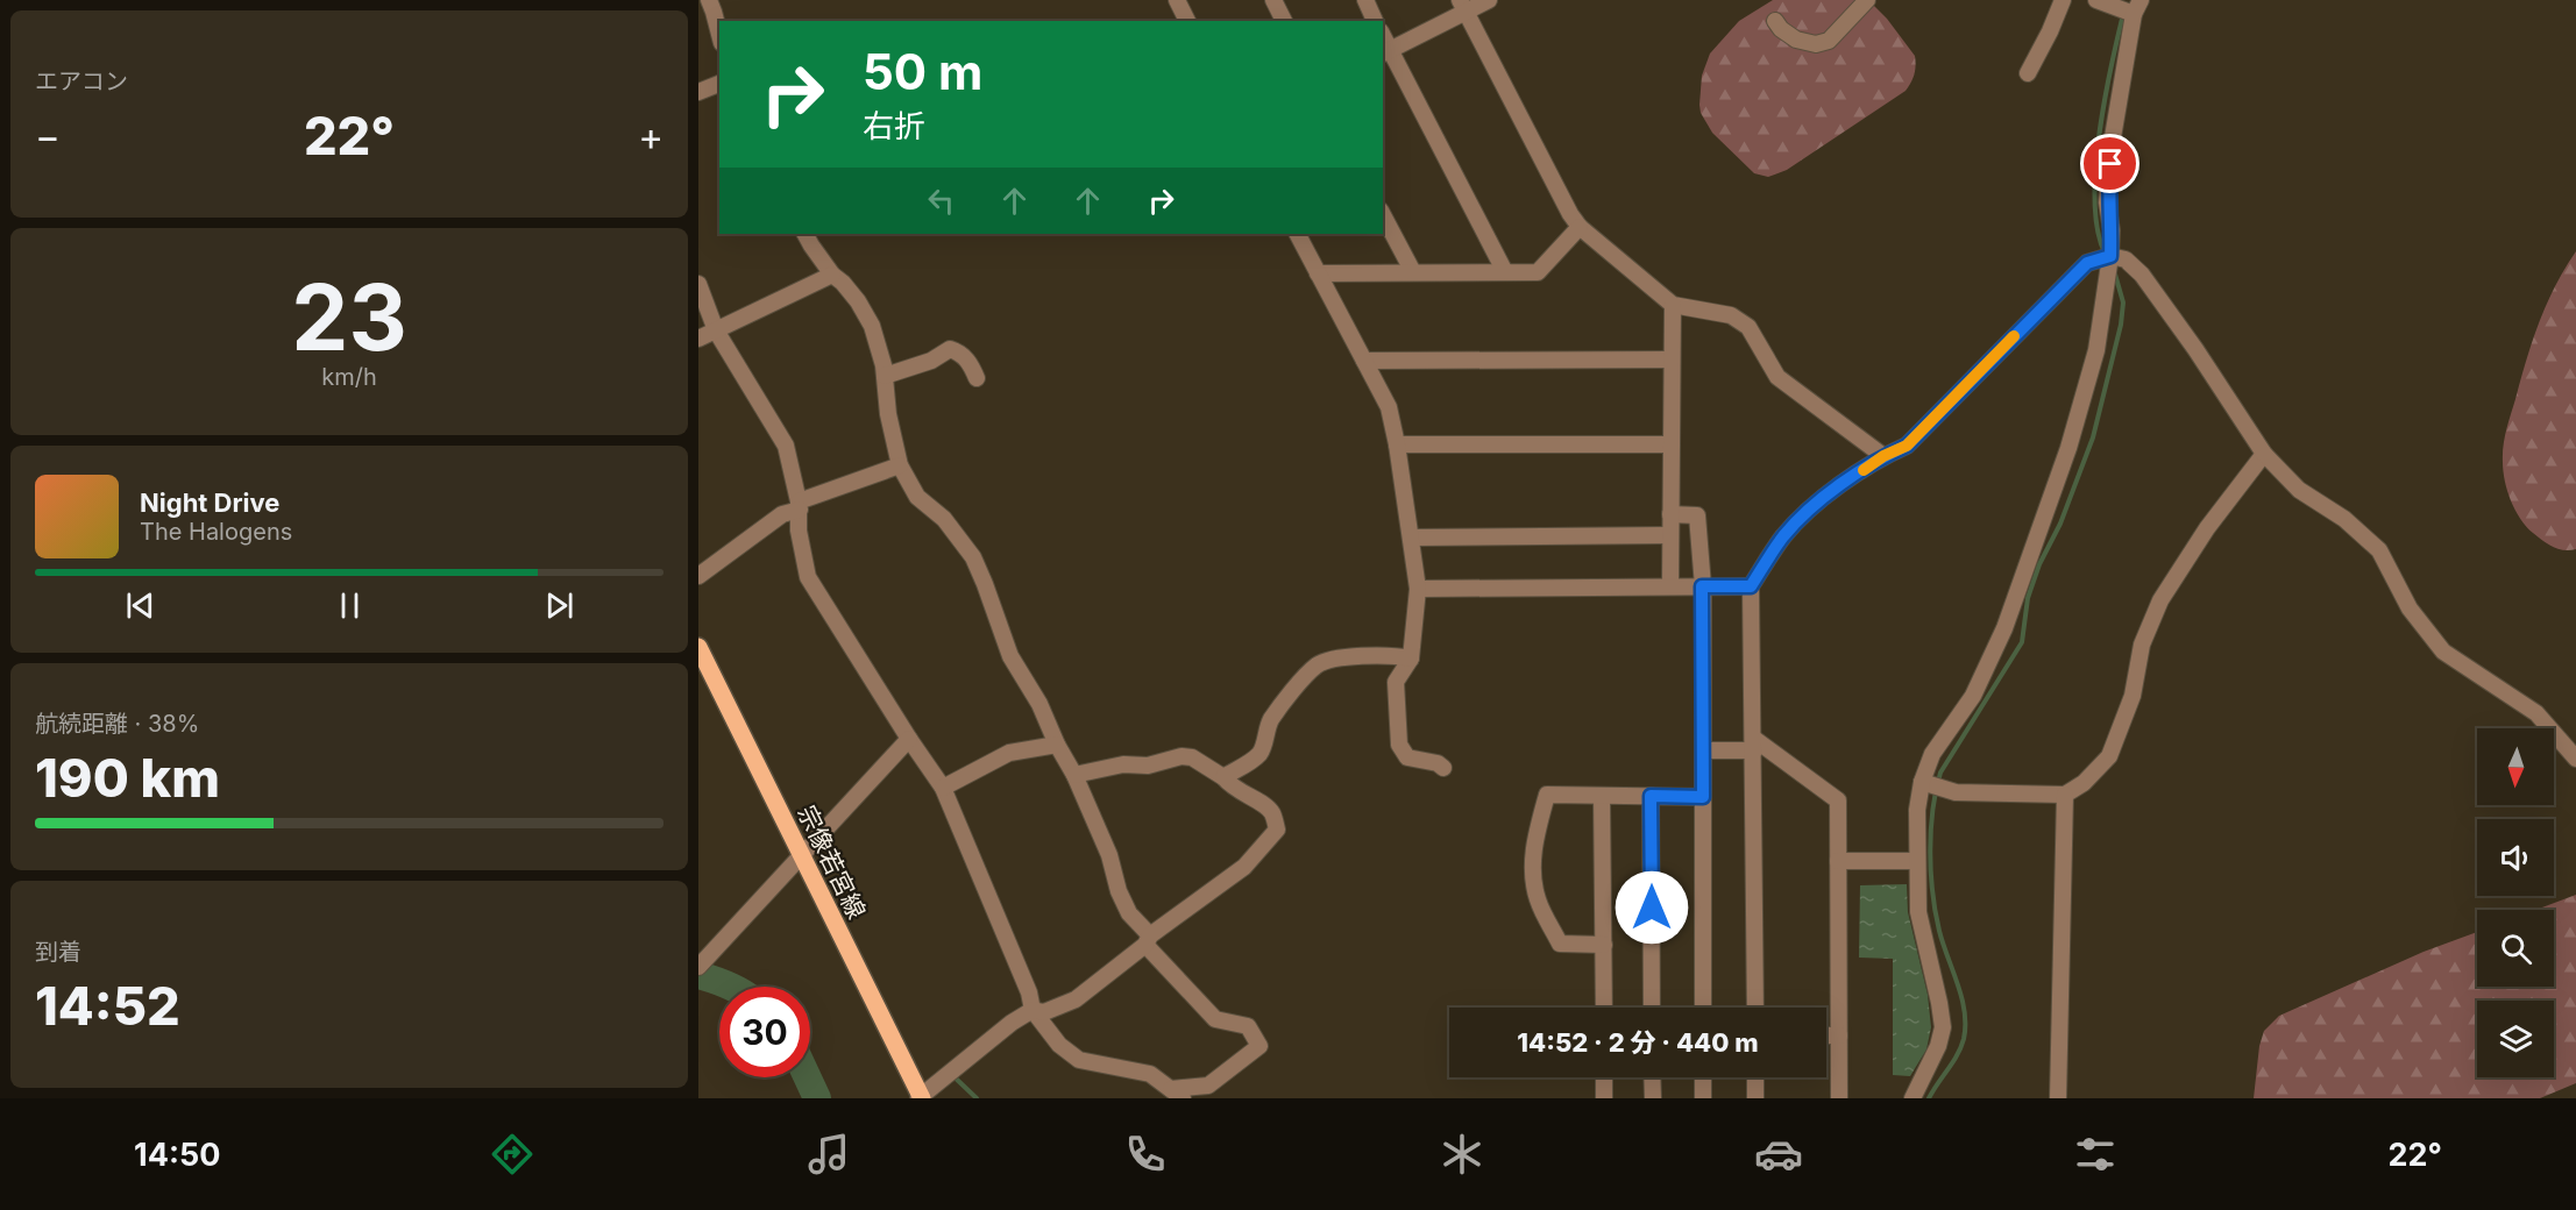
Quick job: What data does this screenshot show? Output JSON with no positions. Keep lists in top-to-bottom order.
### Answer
{
  "streets": {
    "main road": ["宗像若宮線"]
  },
  "north": "bottom",
  "page": {
    "tile": [
      "エアコン",
      ["23", "km/h"],
      ["航続距離 · 38%", "190 km"],
      ["到着", "14:52"]
    ],
    "turn": ["50 m", "右折"],
    "heat": ["−", "22°", "+"],
    "song": ["Night Drive", "The Halogens"],
    "limit": "30",
    "trip": "14:52 · 2 分 · 440 m",
    "tabs": ["14:50", "22°"]
  }
}
